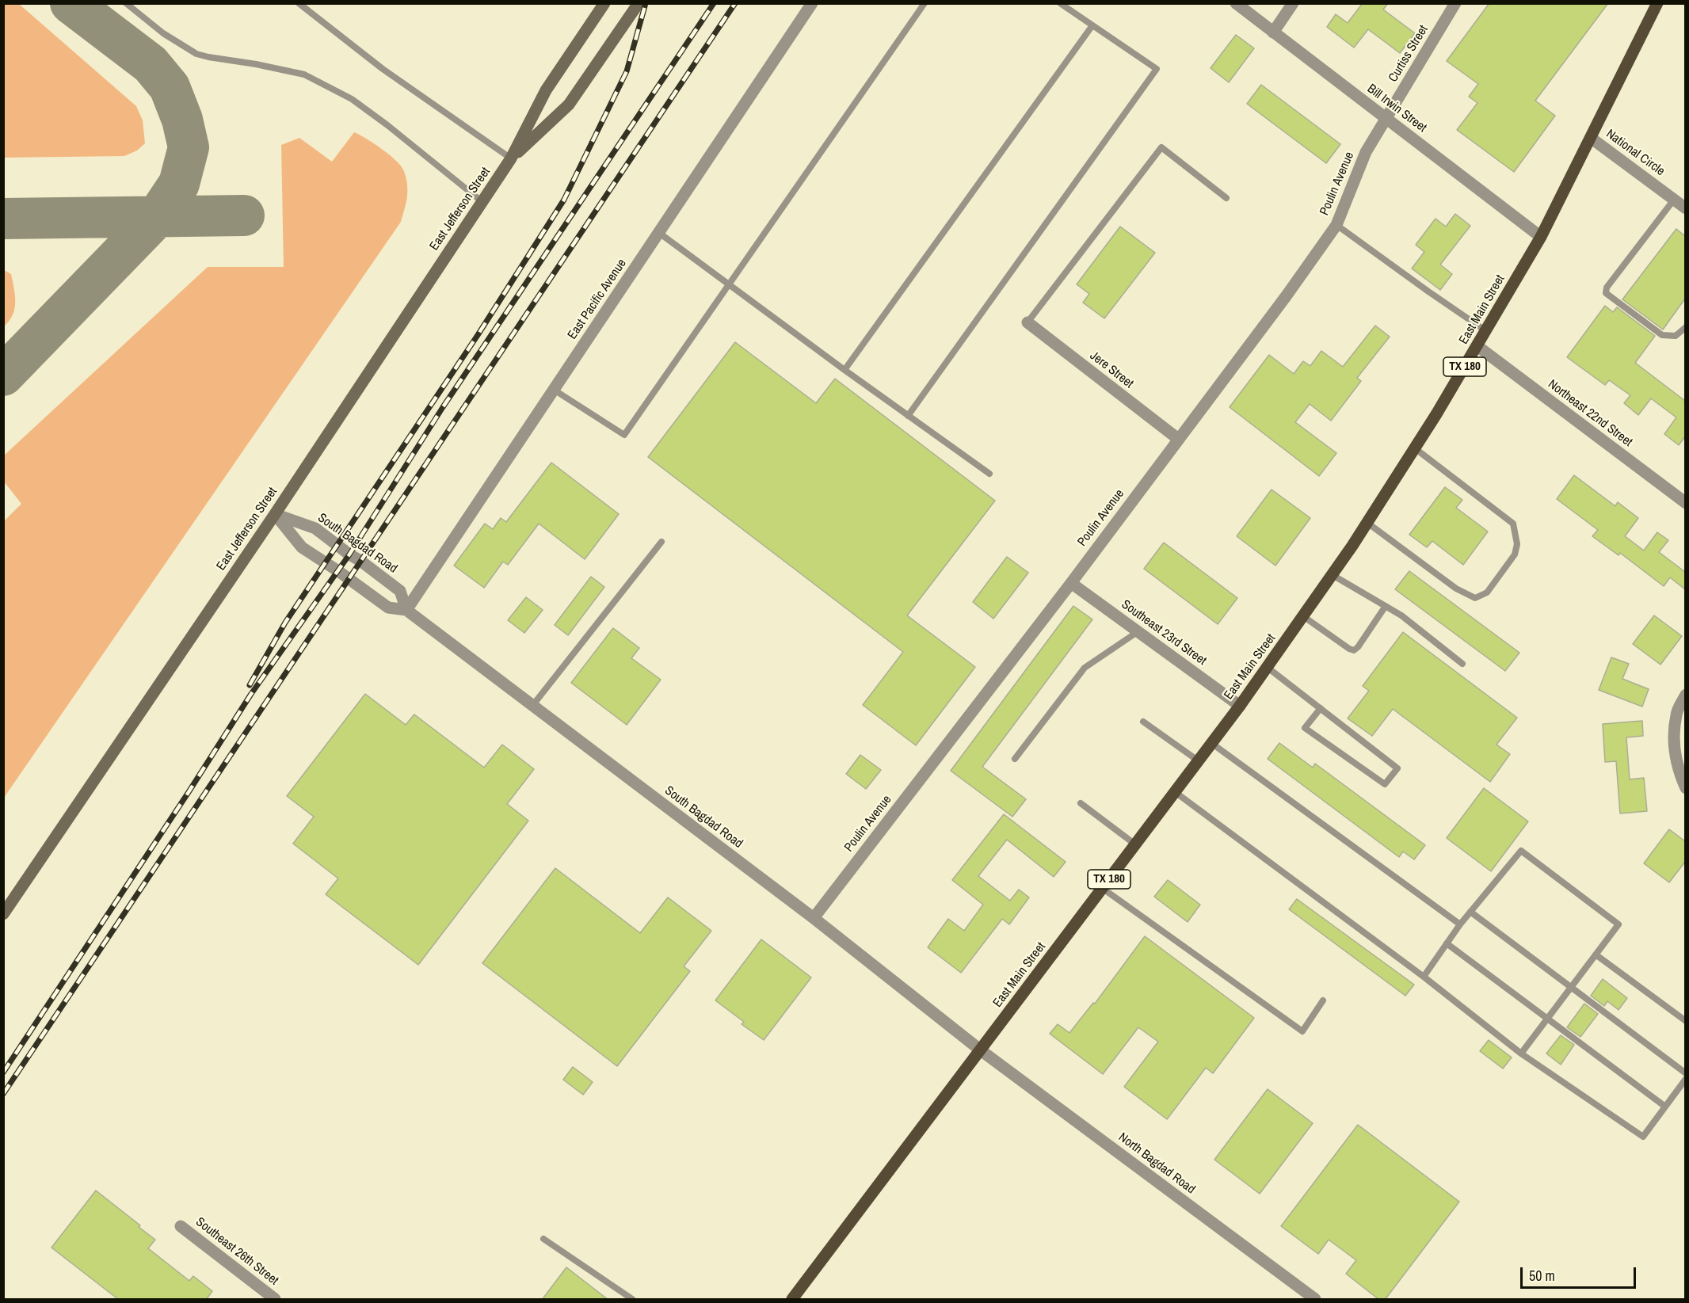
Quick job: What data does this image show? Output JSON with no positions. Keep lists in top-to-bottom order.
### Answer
{
  "streets": {
    "main road": ["East Jefferson Street", "East Main Street", "TX 180"],
    "street": [
      "Curtiss Street",
      "Bill Irwin Street",
      "National Circle",
      "Poulin Avenue",
      "East Pacific Avenue",
      "Jere Street",
      "Northeast 22nd Street",
      "South Bagdad Road",
      "Southeast 23rd Street",
      "North Bagdad Road",
      "Southeast 26th Street"
    ]
  },
  "crossings": [
    ["Curtiss Street", "Bill Irwin Street"],
    ["Curtiss Street", "Poulin Avenue"],
    ["Bill Irwin Street", "Poulin Avenue"],
    ["Bill Irwin Street", "East Main Street"],
    ["National Circle", "East Main Street"],
    ["Poulin Avenue", "Jere Street"],
    ["Poulin Avenue", "South Bagdad Road"],
    ["Poulin Avenue", "Southeast 23rd Street"],
    ["East Jefferson Street", "South Bagdad Road"],
    ["East Pacific Avenue", "South Bagdad Road"],
    ["East Main Street", "Northeast 22nd Street"],
    ["East Main Street", "South Bagdad Road"],
    ["East Main Street", "Southeast 23rd Street"],
    ["East Main Street", "North Bagdad Road"],
    ["South Bagdad Road", "North Bagdad Road"]
  ],
  "scale_bar": "50 m"
}
